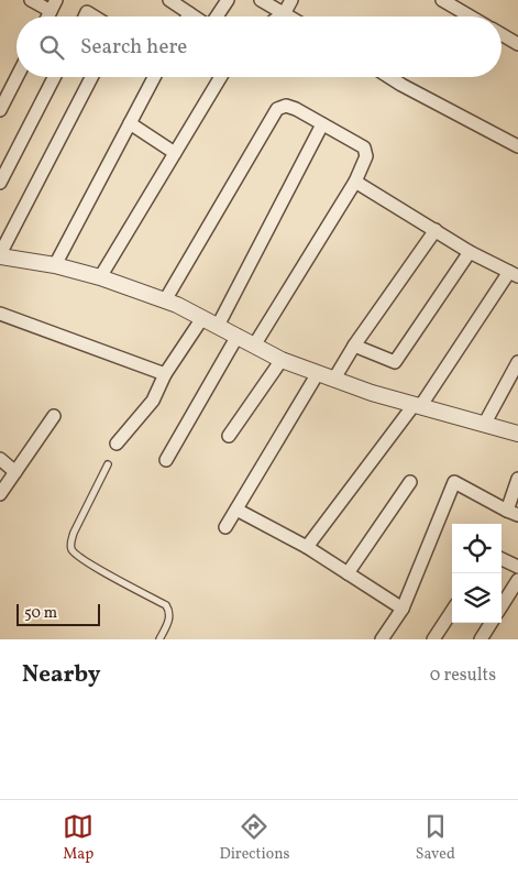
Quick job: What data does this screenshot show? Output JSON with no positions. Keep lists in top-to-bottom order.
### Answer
{
  "scale_bar": "50 m",
  "page": {
    "search": "Search here",
    "scale": "50 m",
    "heading": ["Nearby", "0 results"],
    "nav": ["Map", "Directions", "Saved"]
  }
}
